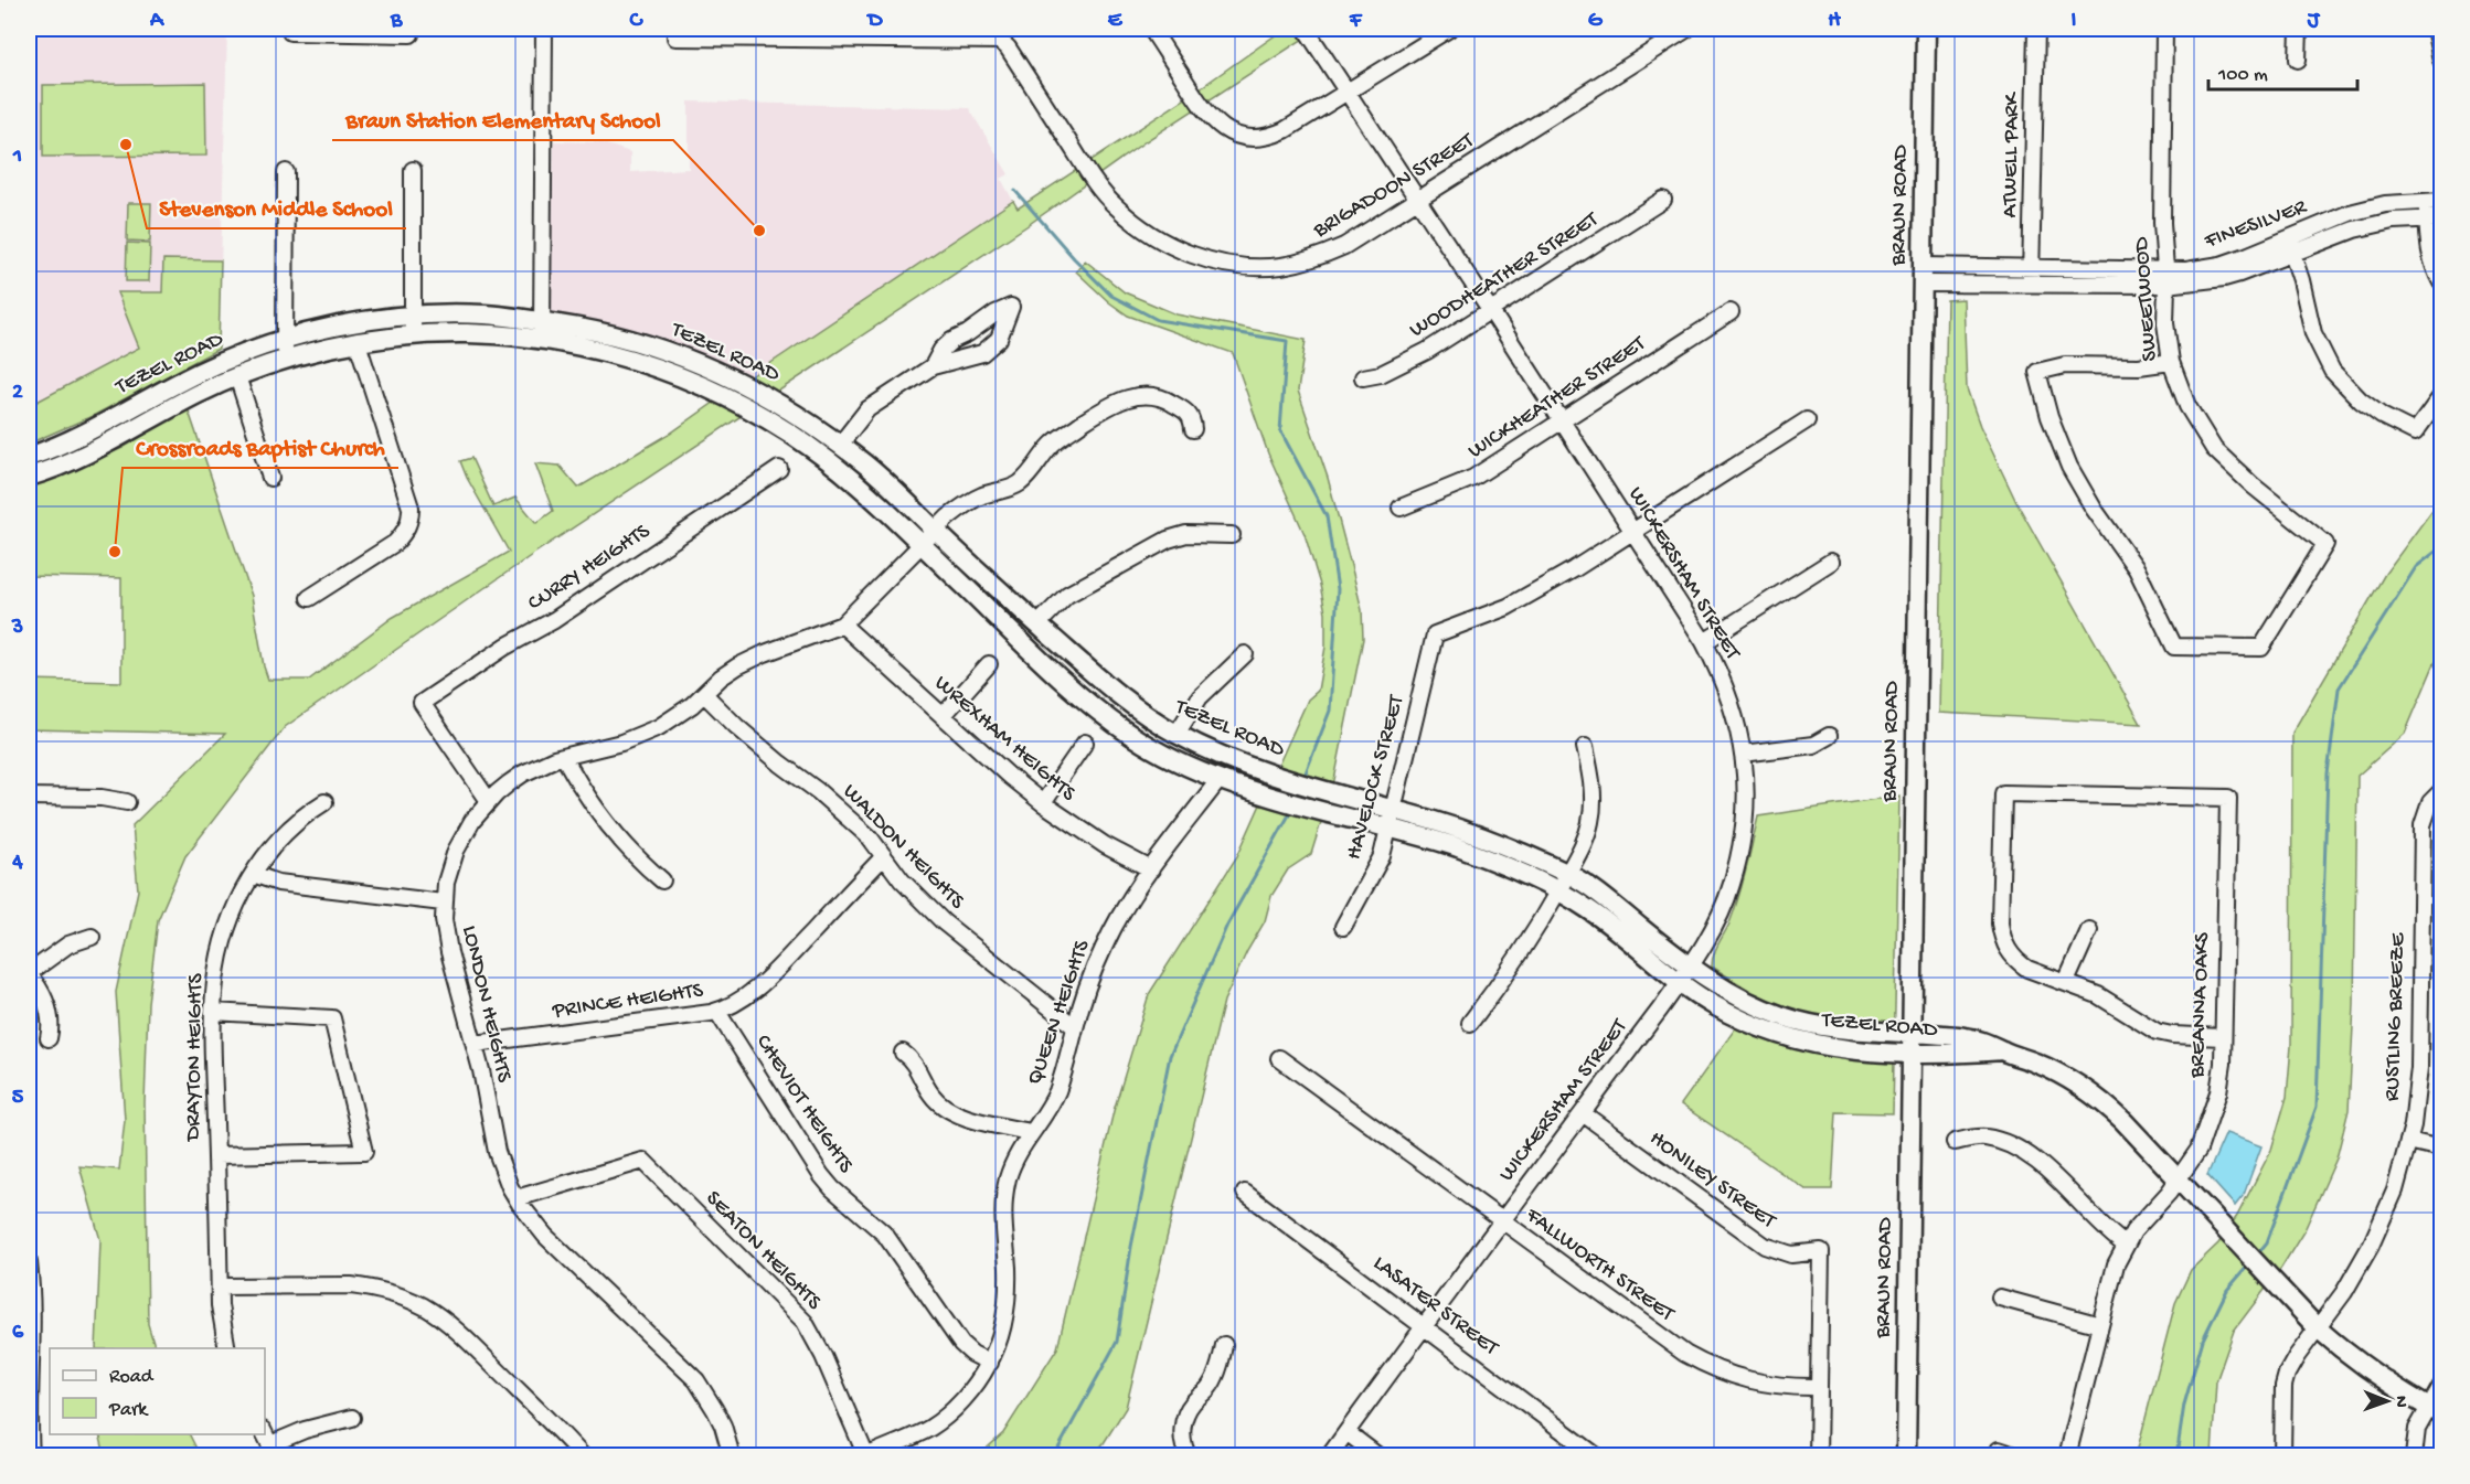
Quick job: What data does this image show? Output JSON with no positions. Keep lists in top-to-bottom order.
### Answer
{
  "streets": {
    "main road": ["BRAUN ROAD", "TEZEL ROAD"],
    "street": [
      "ATWELL PARK",
      "BRIGADOON STREET",
      "FINESILVER",
      "WOODHEATHER STREET",
      "SWEETWOOD",
      "WICKHEATHER STREET",
      "CURRY HEIGHTS",
      "WICKERSHAM STREET",
      "WREXHAM HEIGHTS",
      "HAVELOCK STREET",
      "WALDON HEIGHTS",
      "PRINCE HEIGHTS",
      "LONDON HEIGHTS",
      "BREANNA OAKS",
      "QUEEN HEIGHTS",
      "RUSTLING BREEZE",
      "DRAYTON HEIGHTS",
      "CHEVIOT HEIGHTS",
      "HONILEY STREET",
      "SEATON HEIGHTS",
      "FALLWORTH STREET",
      "LASATER STREET"
    ]
  },
  "crossings": [
    ["ATWELL PARK", "FINESILVER"],
    ["BRIGADOON STREET", "WICKERSHAM STREET"],
    ["BRAUN ROAD", "FINESILVER"],
    ["BRAUN ROAD", "TEZEL ROAD"],
    ["FINESILVER", "SWEETWOOD"],
    ["WOODHEATHER STREET", "WICKERSHAM STREET"],
    ["TEZEL ROAD", "WICKERSHAM STREET"],
    ["TEZEL ROAD", "HAVELOCK STREET"],
    ["TEZEL ROAD", "LONDON HEIGHTS"],
    ["TEZEL ROAD", "BREANNA OAKS"],
    ["TEZEL ROAD", "QUEEN HEIGHTS"],
    ["TEZEL ROAD", "RUSTLING BREEZE"],
    ["WICKHEATHER STREET", "WICKERSHAM STREET"],
    ["CURRY HEIGHTS", "LONDON HEIGHTS"],
    ["WICKERSHAM STREET", "HAVELOCK STREET"],
    ["WICKERSHAM STREET", "HONILEY STREET"],
    ["WICKERSHAM STREET", "FALLWORTH STREET"],
    ["WICKERSHAM STREET", "LASATER STREET"],
    ["WREXHAM HEIGHTS", "LONDON HEIGHTS"],
    ["WREXHAM HEIGHTS", "QUEEN HEIGHTS"],
    ["WALDON HEIGHTS", "PRINCE HEIGHTS"],
    ["WALDON HEIGHTS", "LONDON HEIGHTS"],
    ["WALDON HEIGHTS", "QUEEN HEIGHTS"],
    ["PRINCE HEIGHTS", "LONDON HEIGHTS"],
    ["PRINCE HEIGHTS", "CHEVIOT HEIGHTS"],
    ["LONDON HEIGHTS", "SEATON HEIGHTS"],
    ["QUEEN HEIGHTS", "CHEVIOT HEIGHTS"],
    ["QUEEN HEIGHTS", "SEATON HEIGHTS"],
    ["HONILEY STREET", "FALLWORTH STREET"]
  ],
  "places": ["Stevenson Middle School", "Braun Station Elementary School", "Crossroads Baptist Church"],
  "legend": ["Road", "Park"],
  "scale_bar": "100 m",
  "north": "right",
  "grid": {
    "columns": [
      "A",
      "B",
      "C",
      "D",
      "E",
      "F",
      "G",
      "H",
      "I",
      "J"
    ],
    "rows": [
      "1",
      "2",
      "3",
      "4",
      "5",
      "6"
    ]
  }
}
